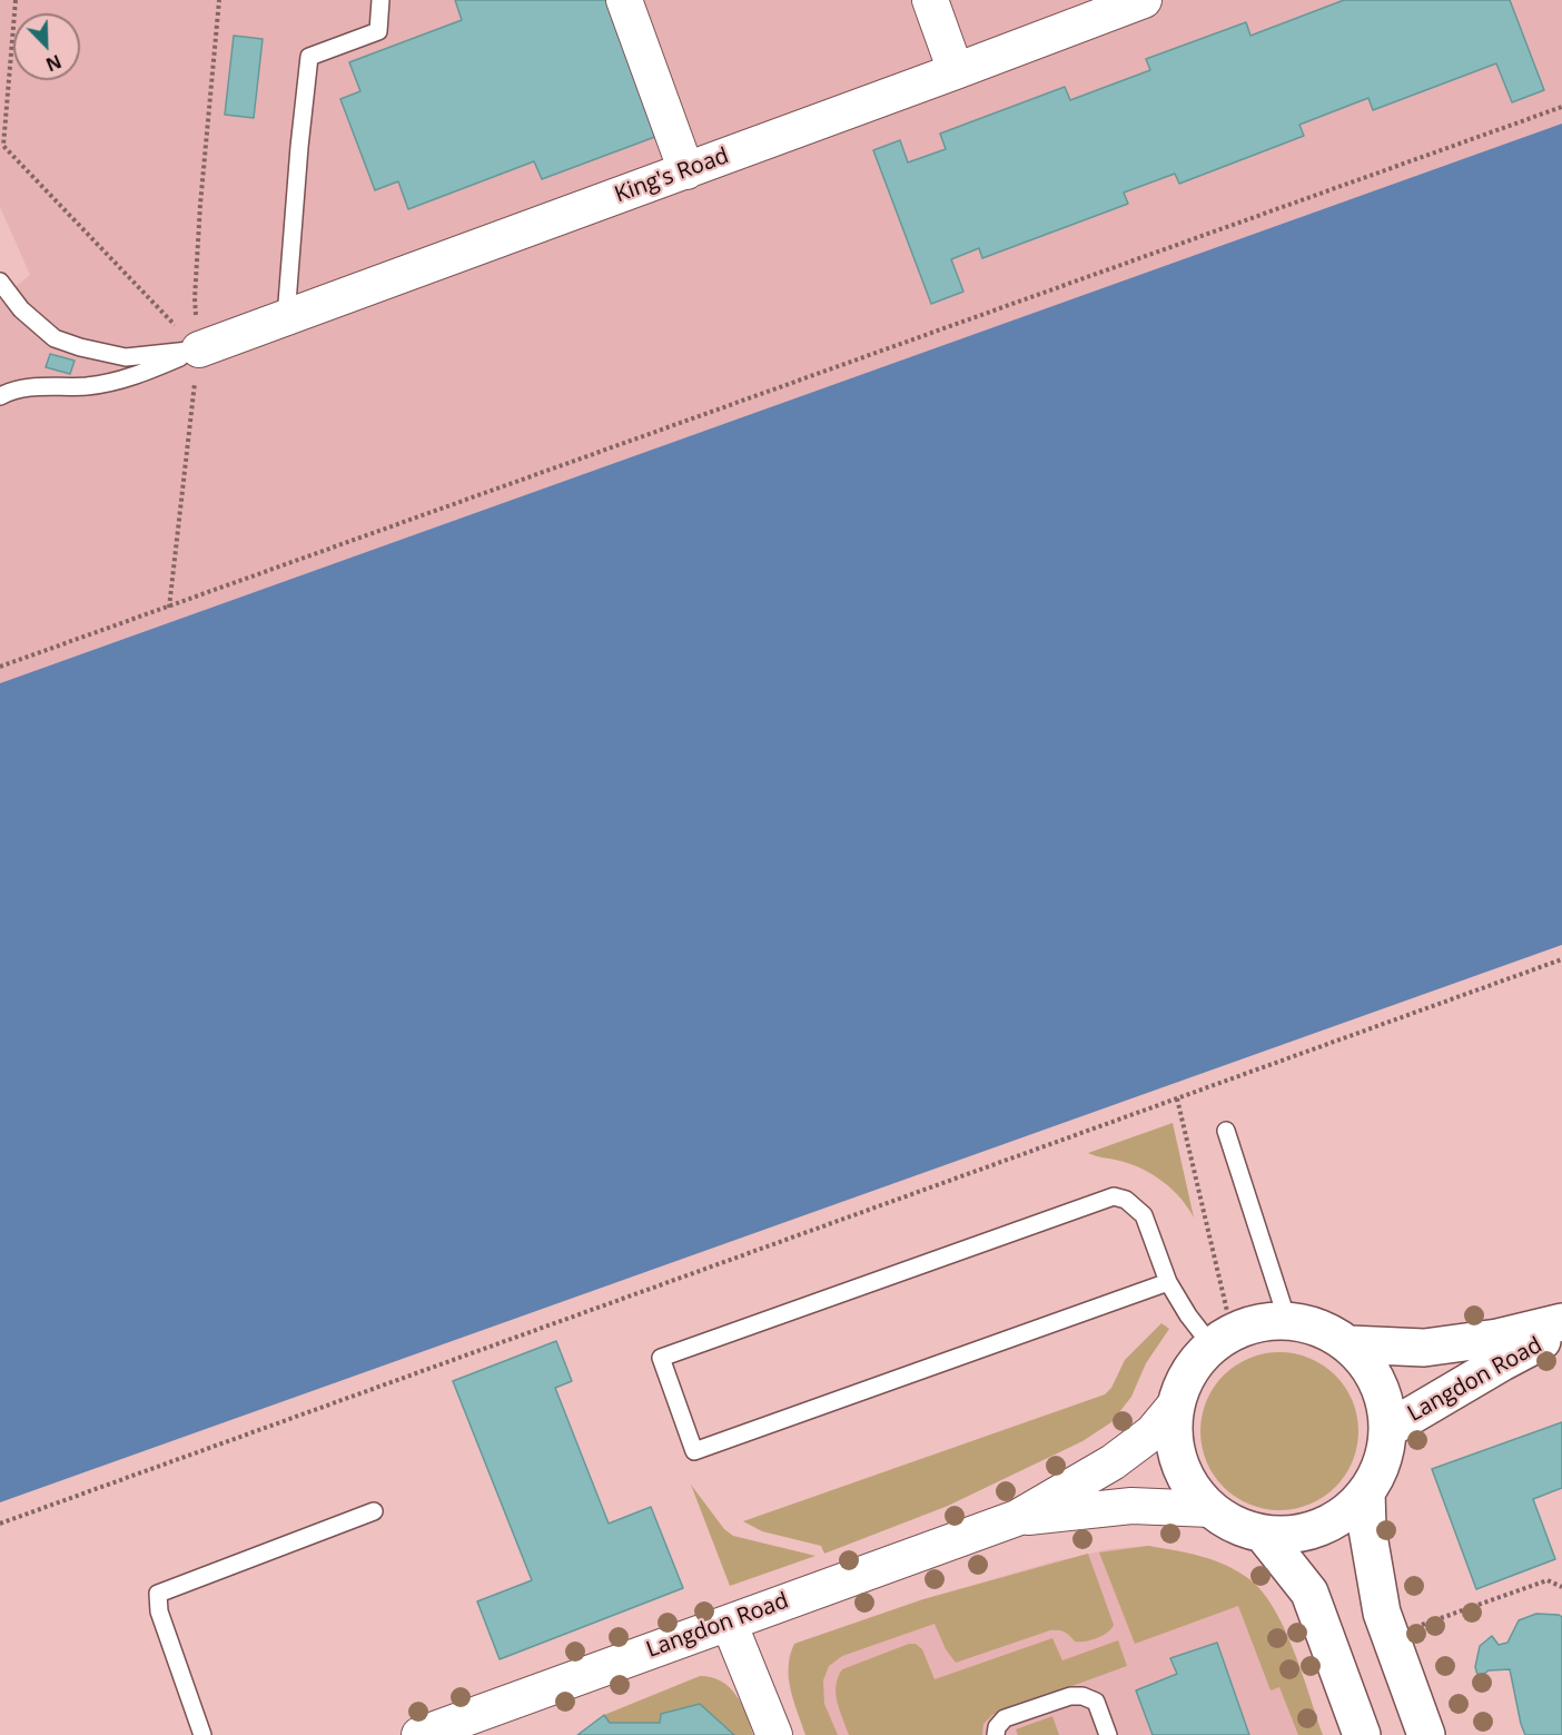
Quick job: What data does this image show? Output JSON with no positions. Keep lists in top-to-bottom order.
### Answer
{
  "streets": {
    "street": ["King's Road", "Langdon Road"]
  },
  "north": "bottom right"
}
